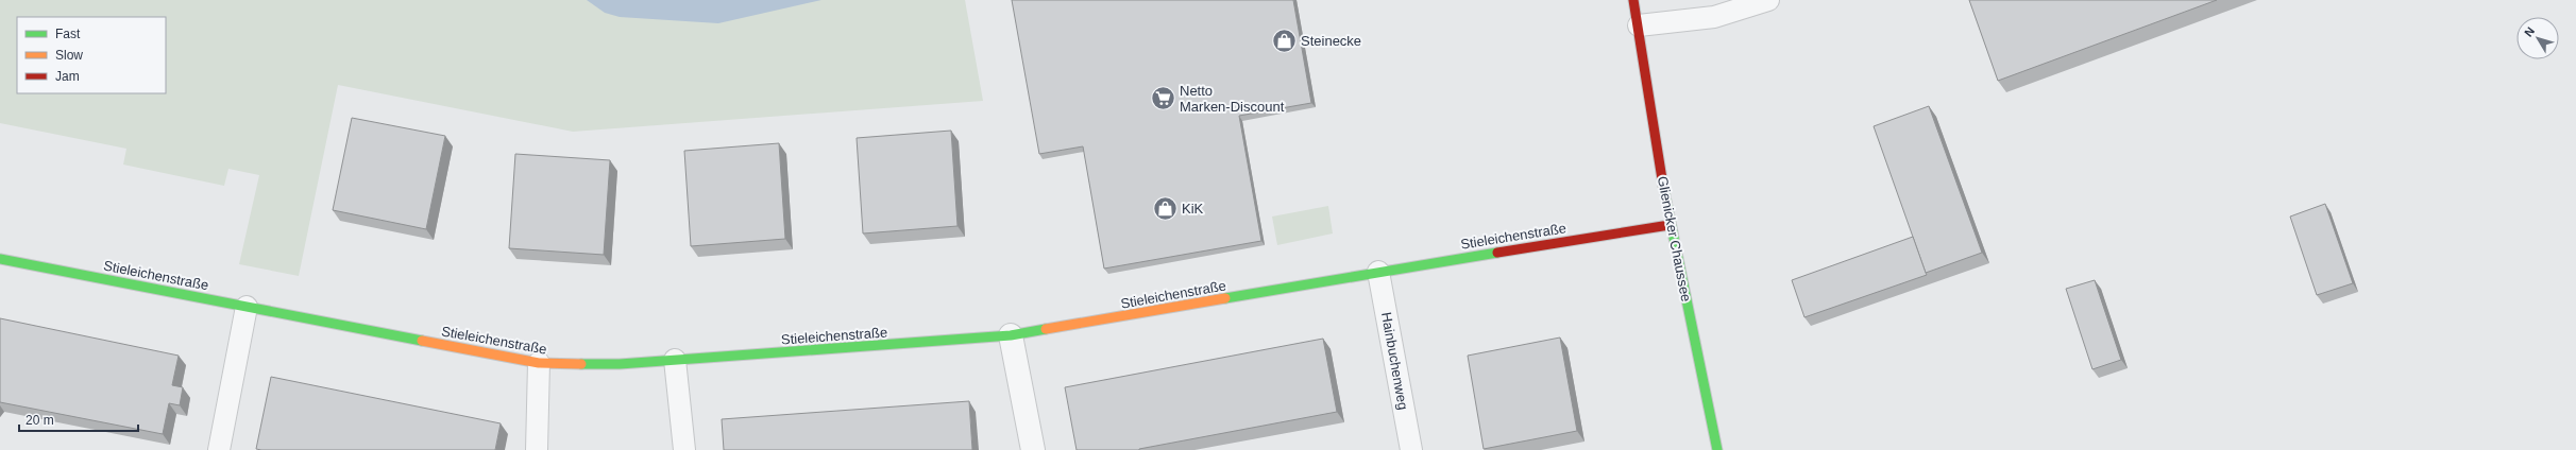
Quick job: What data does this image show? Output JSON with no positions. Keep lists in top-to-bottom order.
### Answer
{
  "streets": {
    "street": ["Stieleichenstraße", "Glienicker Chaussee"],
    "lane": ["Hainbuchenweg"]
  },
  "crossings": [
    ["Stieleichenstraße", "Glienicker Chaussee"],
    ["Stieleichenstraße", "Hainbuchenweg"]
  ],
  "places": {
    "shop": ["Steinecke", "KiK"],
    "supermarket": ["Netto Marken-Discount"]
  },
  "legend": ["Fast", "Slow", "Jam"],
  "scale_bar": "20 m",
  "north": "top left"
}
